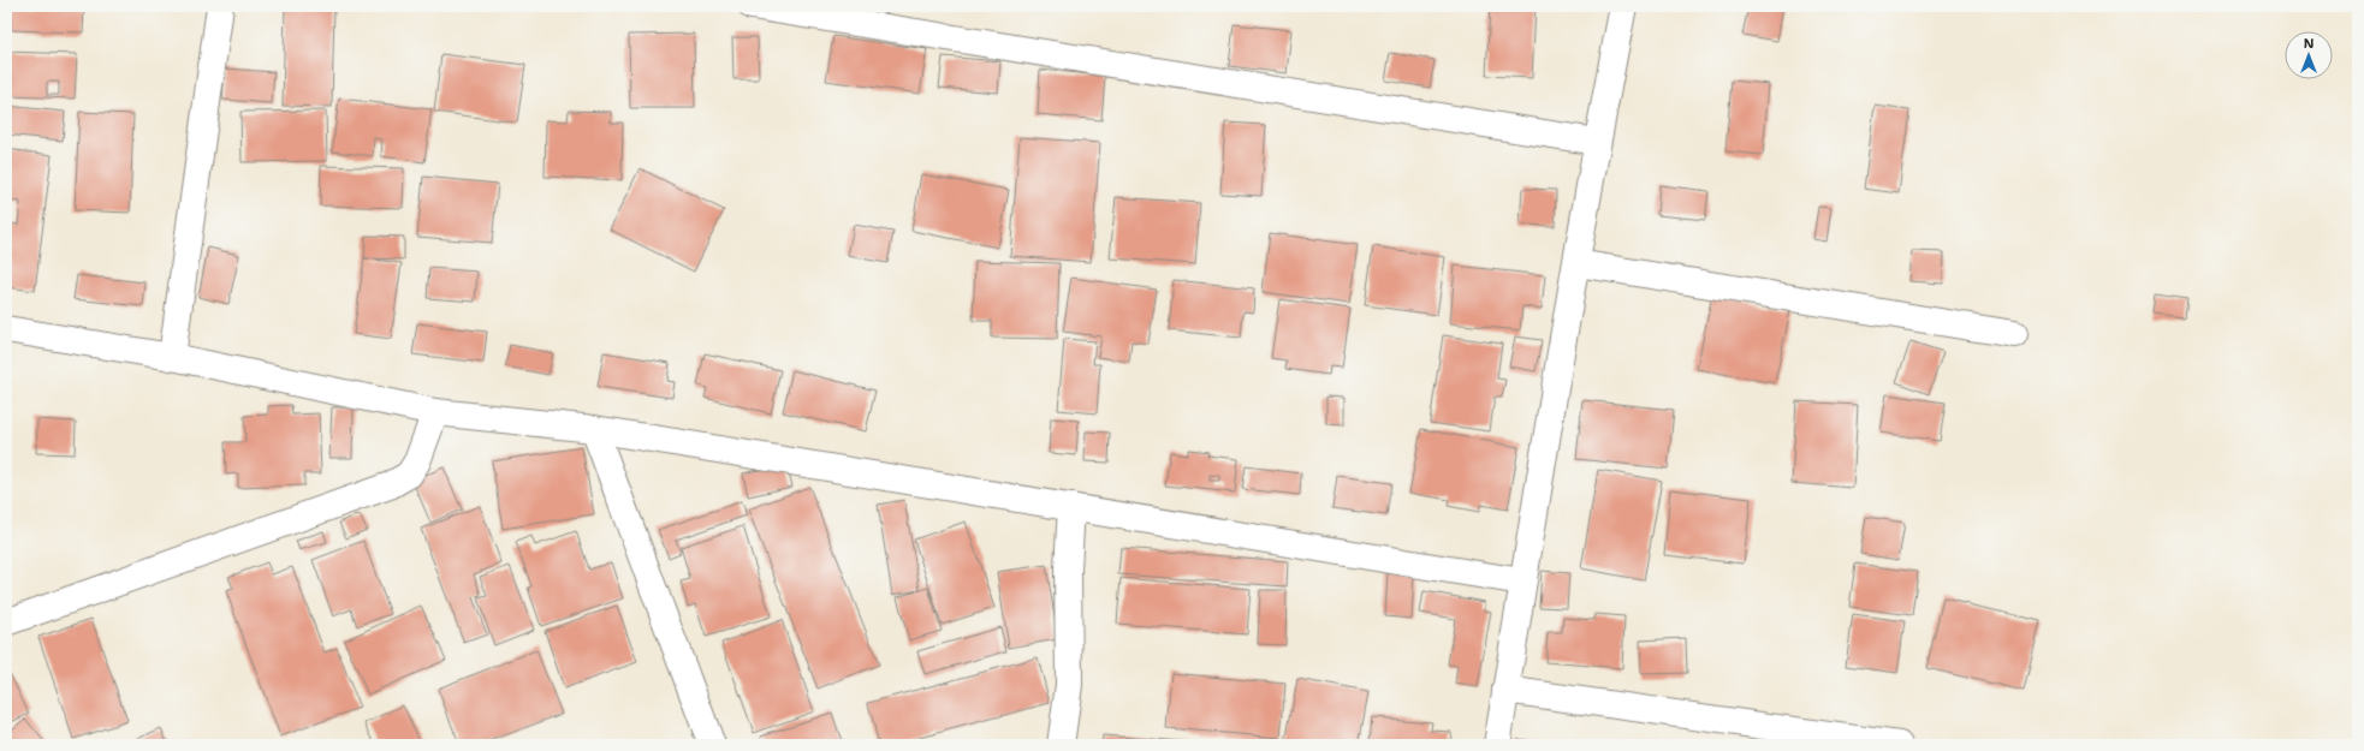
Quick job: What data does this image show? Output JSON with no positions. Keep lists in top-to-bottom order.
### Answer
{
  "north": "top"
}
